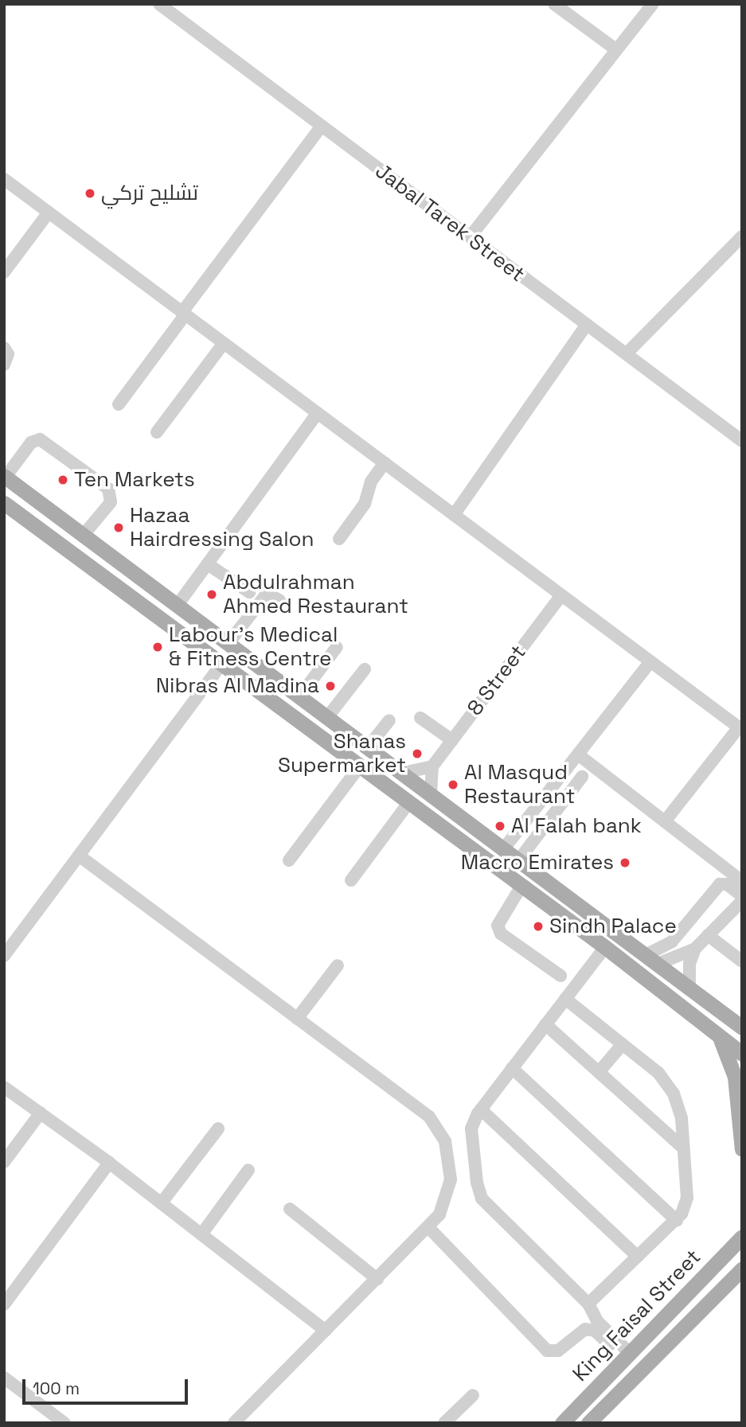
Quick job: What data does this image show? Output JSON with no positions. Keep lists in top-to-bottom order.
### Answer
{
  "streets": {
    "main road": ["King Faisal Street"],
    "street": ["Jabal Tarek Street", "8 Street"]
  },
  "places": [
    "تشليح تركي",
    "Ten Markets",
    "Hazaa Hairdressing Salon",
    "Abdulrahman Ahmed Restaurant",
    "Labour's Medical & Fitness Centre",
    "Nibras Al Madina",
    "Shanas Supermarket",
    "Al Masqud Restaurant",
    "Al Falah bank",
    "Macro Emirates",
    "Sindh Palace"
  ],
  "scale_bar": "100 m"
}
